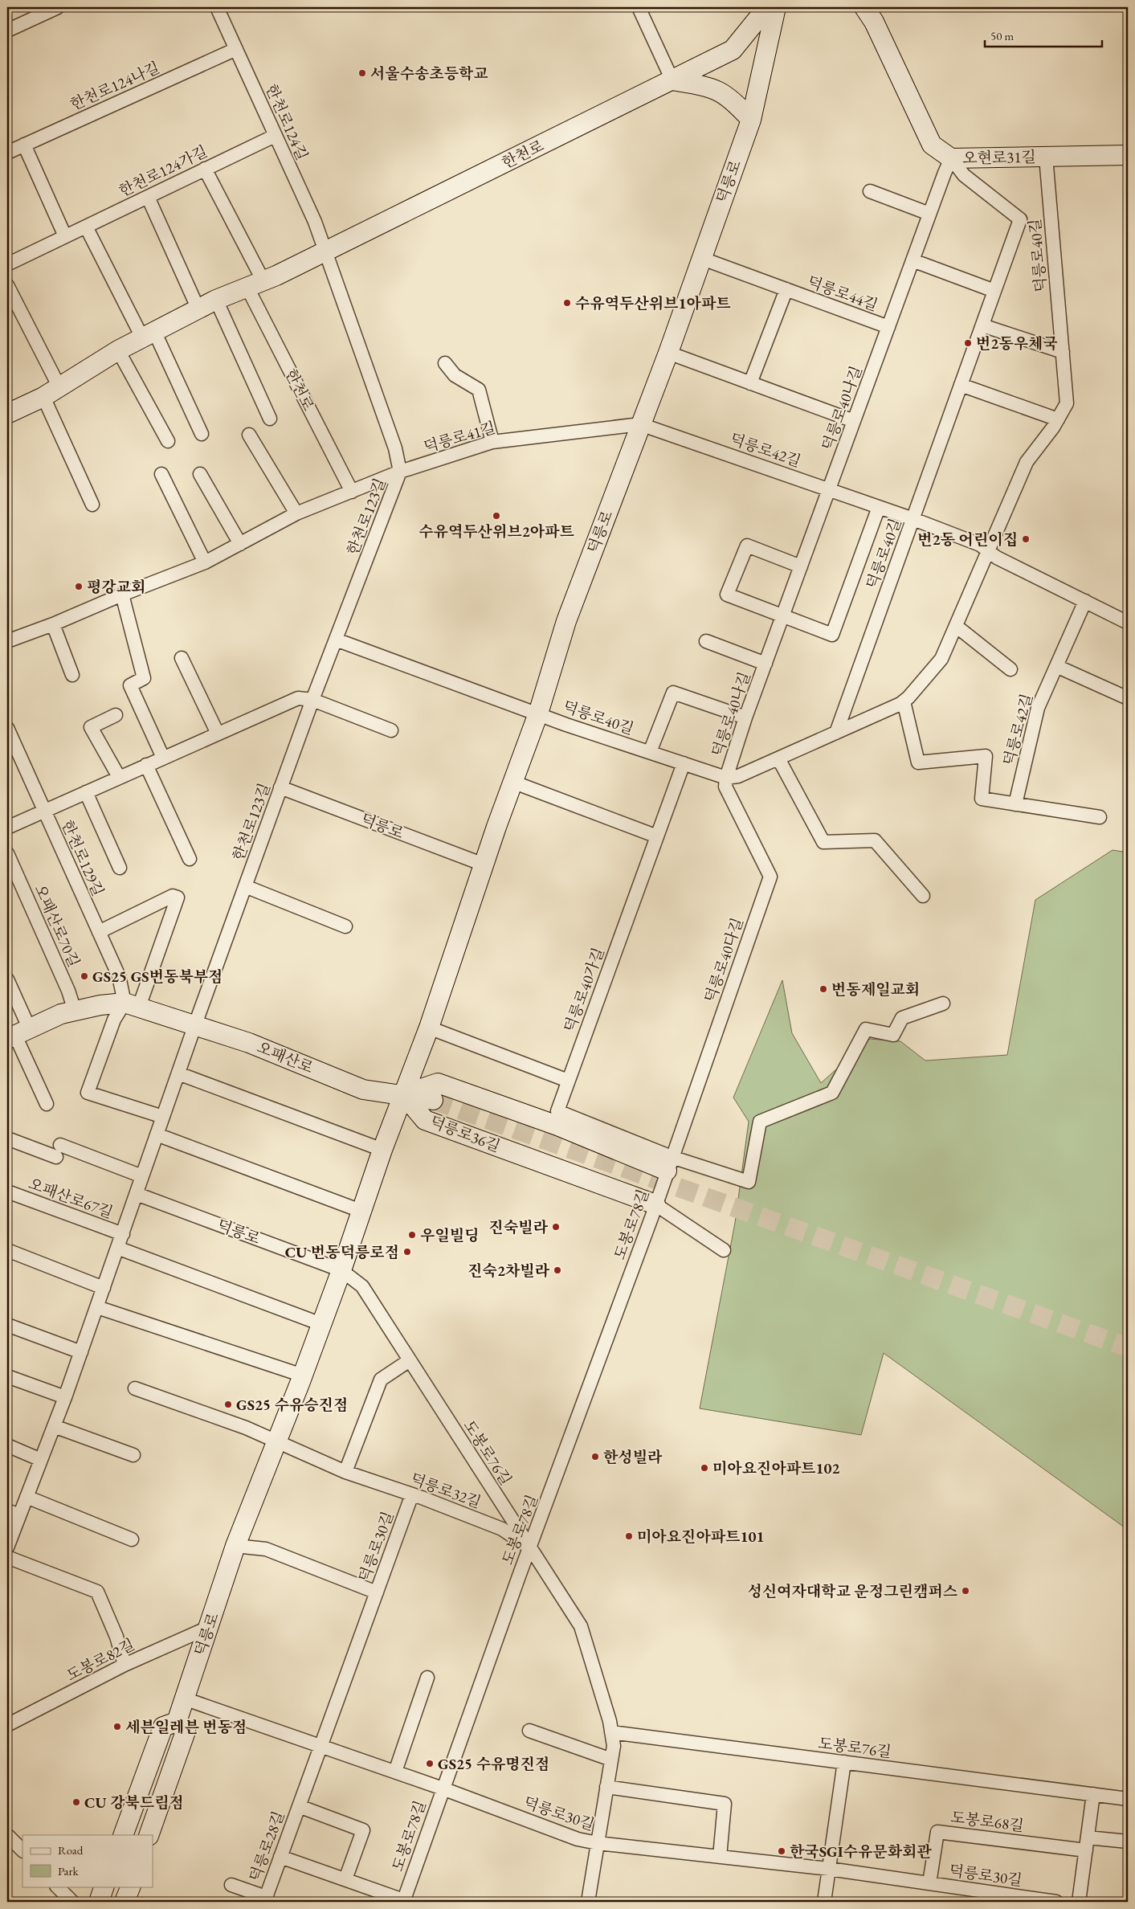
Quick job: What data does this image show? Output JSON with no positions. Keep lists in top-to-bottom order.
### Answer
{
  "streets": {
    "main road": [
      "한천로",
      "오현로31길",
      "덕릉로",
      "오패산로",
      "덕릉로36길"
    ],
    "street": [
      "한천로124나길",
      "한천로124길",
      "한천로124가길",
      "덕릉로40길",
      "덕릉로44길",
      "덕릉로40나길",
      "덕릉로41길",
      "덕릉로42길",
      "한천로123길",
      "한천로129길",
      "오패산로70길",
      "덕릉로40다길",
      "덕릉로40가길",
      "오패산로67길",
      "도봉로78길",
      "도봉로76길",
      "덕릉로32길",
      "덕릉로30길",
      "도봉로82길",
      "도봉로68길",
      "덕릉로28길"
    ]
  },
  "crossings": [
    ["한천로124나길", "한천로124길"],
    ["한천로124길", "한천로"],
    ["한천로124길", "한천로124가길"],
    ["한천로124길", "한천로123길"],
    ["한천로", "한천로124가길"],
    ["한천로", "덕릉로41길"],
    ["한천로", "한천로123길"],
    ["오현로31길", "덕릉로40길"],
    ["오현로31길", "덕릉로40나길"],
    ["덕릉로", "덕릉로40길"],
    ["덕릉로", "덕릉로44길"],
    ["덕릉로", "덕릉로41길"],
    ["덕릉로", "덕릉로42길"],
    ["덕릉로", "한천로123길"],
    ["덕릉로", "오패산로"],
    ["덕릉로", "덕릉로36길"],
    ["덕릉로", "오패산로67길"],
    ["덕릉로", "도봉로76길"],
    ["덕릉로", "덕릉로32길"],
    ["덕릉로", "덕릉로30길"],
    ["덕릉로", "도봉로82길"],
    ["덕릉로40길", "덕릉로40나길"],
    ["덕릉로40길", "덕릉로42길"],
    ["덕릉로40길", "덕릉로40다길"],
    ["덕릉로40길", "덕릉로40가길"],
    ["덕릉로44길", "덕릉로40나길"],
    ["덕릉로40나길", "덕릉로42길"],
    ["덕릉로40나길", "덕릉로40다길"],
    ["덕릉로41길", "덕릉로42길"],
    ["덕릉로41길", "한천로123길"],
    ["한천로123길", "오패산로"],
    ["한천로123길", "오패산로67길"],
    ["한천로129길", "오패산로"],
    ["오패산로70길", "오패산로"],
    ["덕릉로40다길", "덕릉로40가길"],
    ["덕릉로40다길", "도봉로78길"],
    ["덕릉로40가길", "도봉로78길"],
    ["오패산로", "덕릉로36길"],
    ["오패산로", "오패산로67길"],
    ["덕릉로36길", "도봉로78길"],
    ["도봉로78길", "도봉로76길"],
    ["도봉로78길", "덕릉로32길"],
    ["도봉로78길", "덕릉로30길"],
    ["도봉로78길", "덕릉로28길"],
    ["도봉로76길", "덕릉로32길"],
    ["도봉로76길", "덕릉로30길"],
    ["덕릉로32길", "덕릉로30길"],
    ["덕릉로30길", "도봉로68길"],
    ["덕릉로30길", "덕릉로28길"]
  ],
  "places": [
    "서울수송초등학교",
    "수유역두산위브1아파트",
    "번2동우체국",
    "수유역두산위브2아파트",
    "번2동 어린이집",
    "평강교회",
    "GS25 GS번동북부점",
    "번동제일교회",
    "진숙빌라",
    "우일빌딩",
    "CU 번동덕릉로점",
    "진숙2차빌라",
    "GS25 수유승진점",
    "한성빌라",
    "미아요진아파트102",
    "미아요진아파트101",
    "성신여자대학교 운정그린캠퍼스",
    "세븐일레븐 번동점",
    "GS25 수유명진점",
    "CU 강북드림점",
    "한국SGI수유문화회관"
  ],
  "legend": ["Road", "Park"],
  "scale_bar": "50 m"
}
